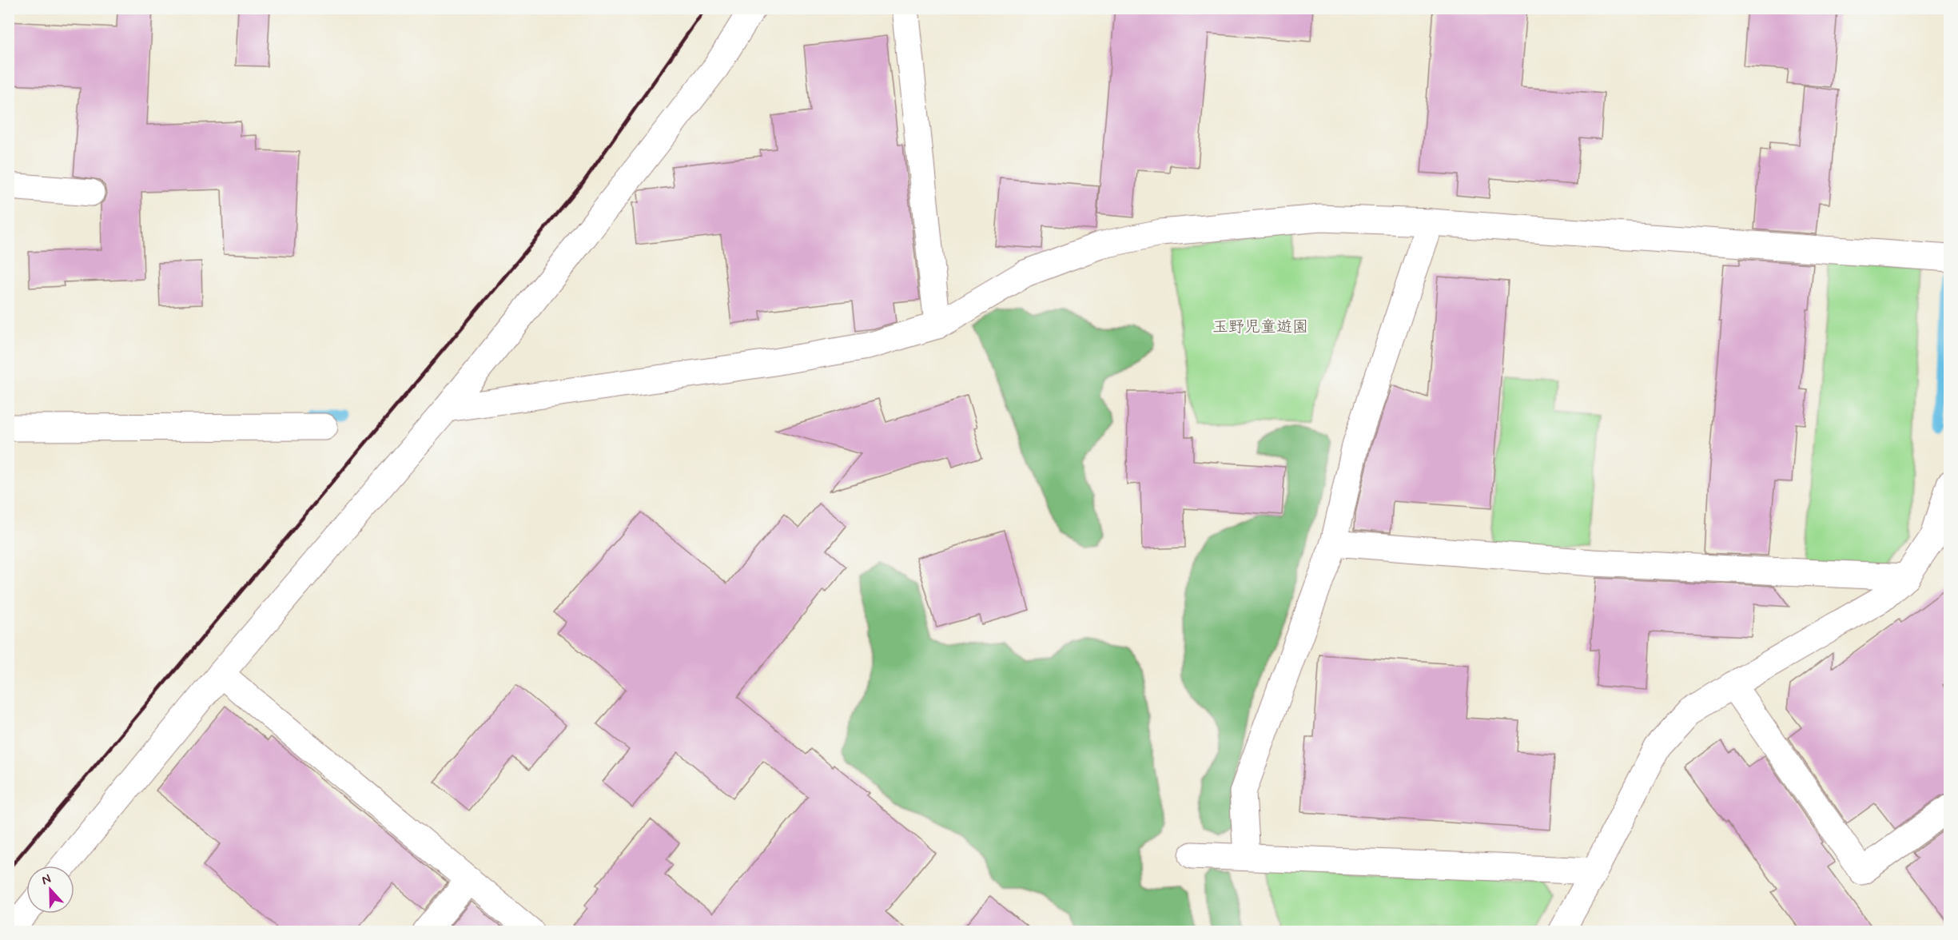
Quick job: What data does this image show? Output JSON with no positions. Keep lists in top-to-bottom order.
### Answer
{
  "parks": ["玉野児童遊園"],
  "north": "top"
}
